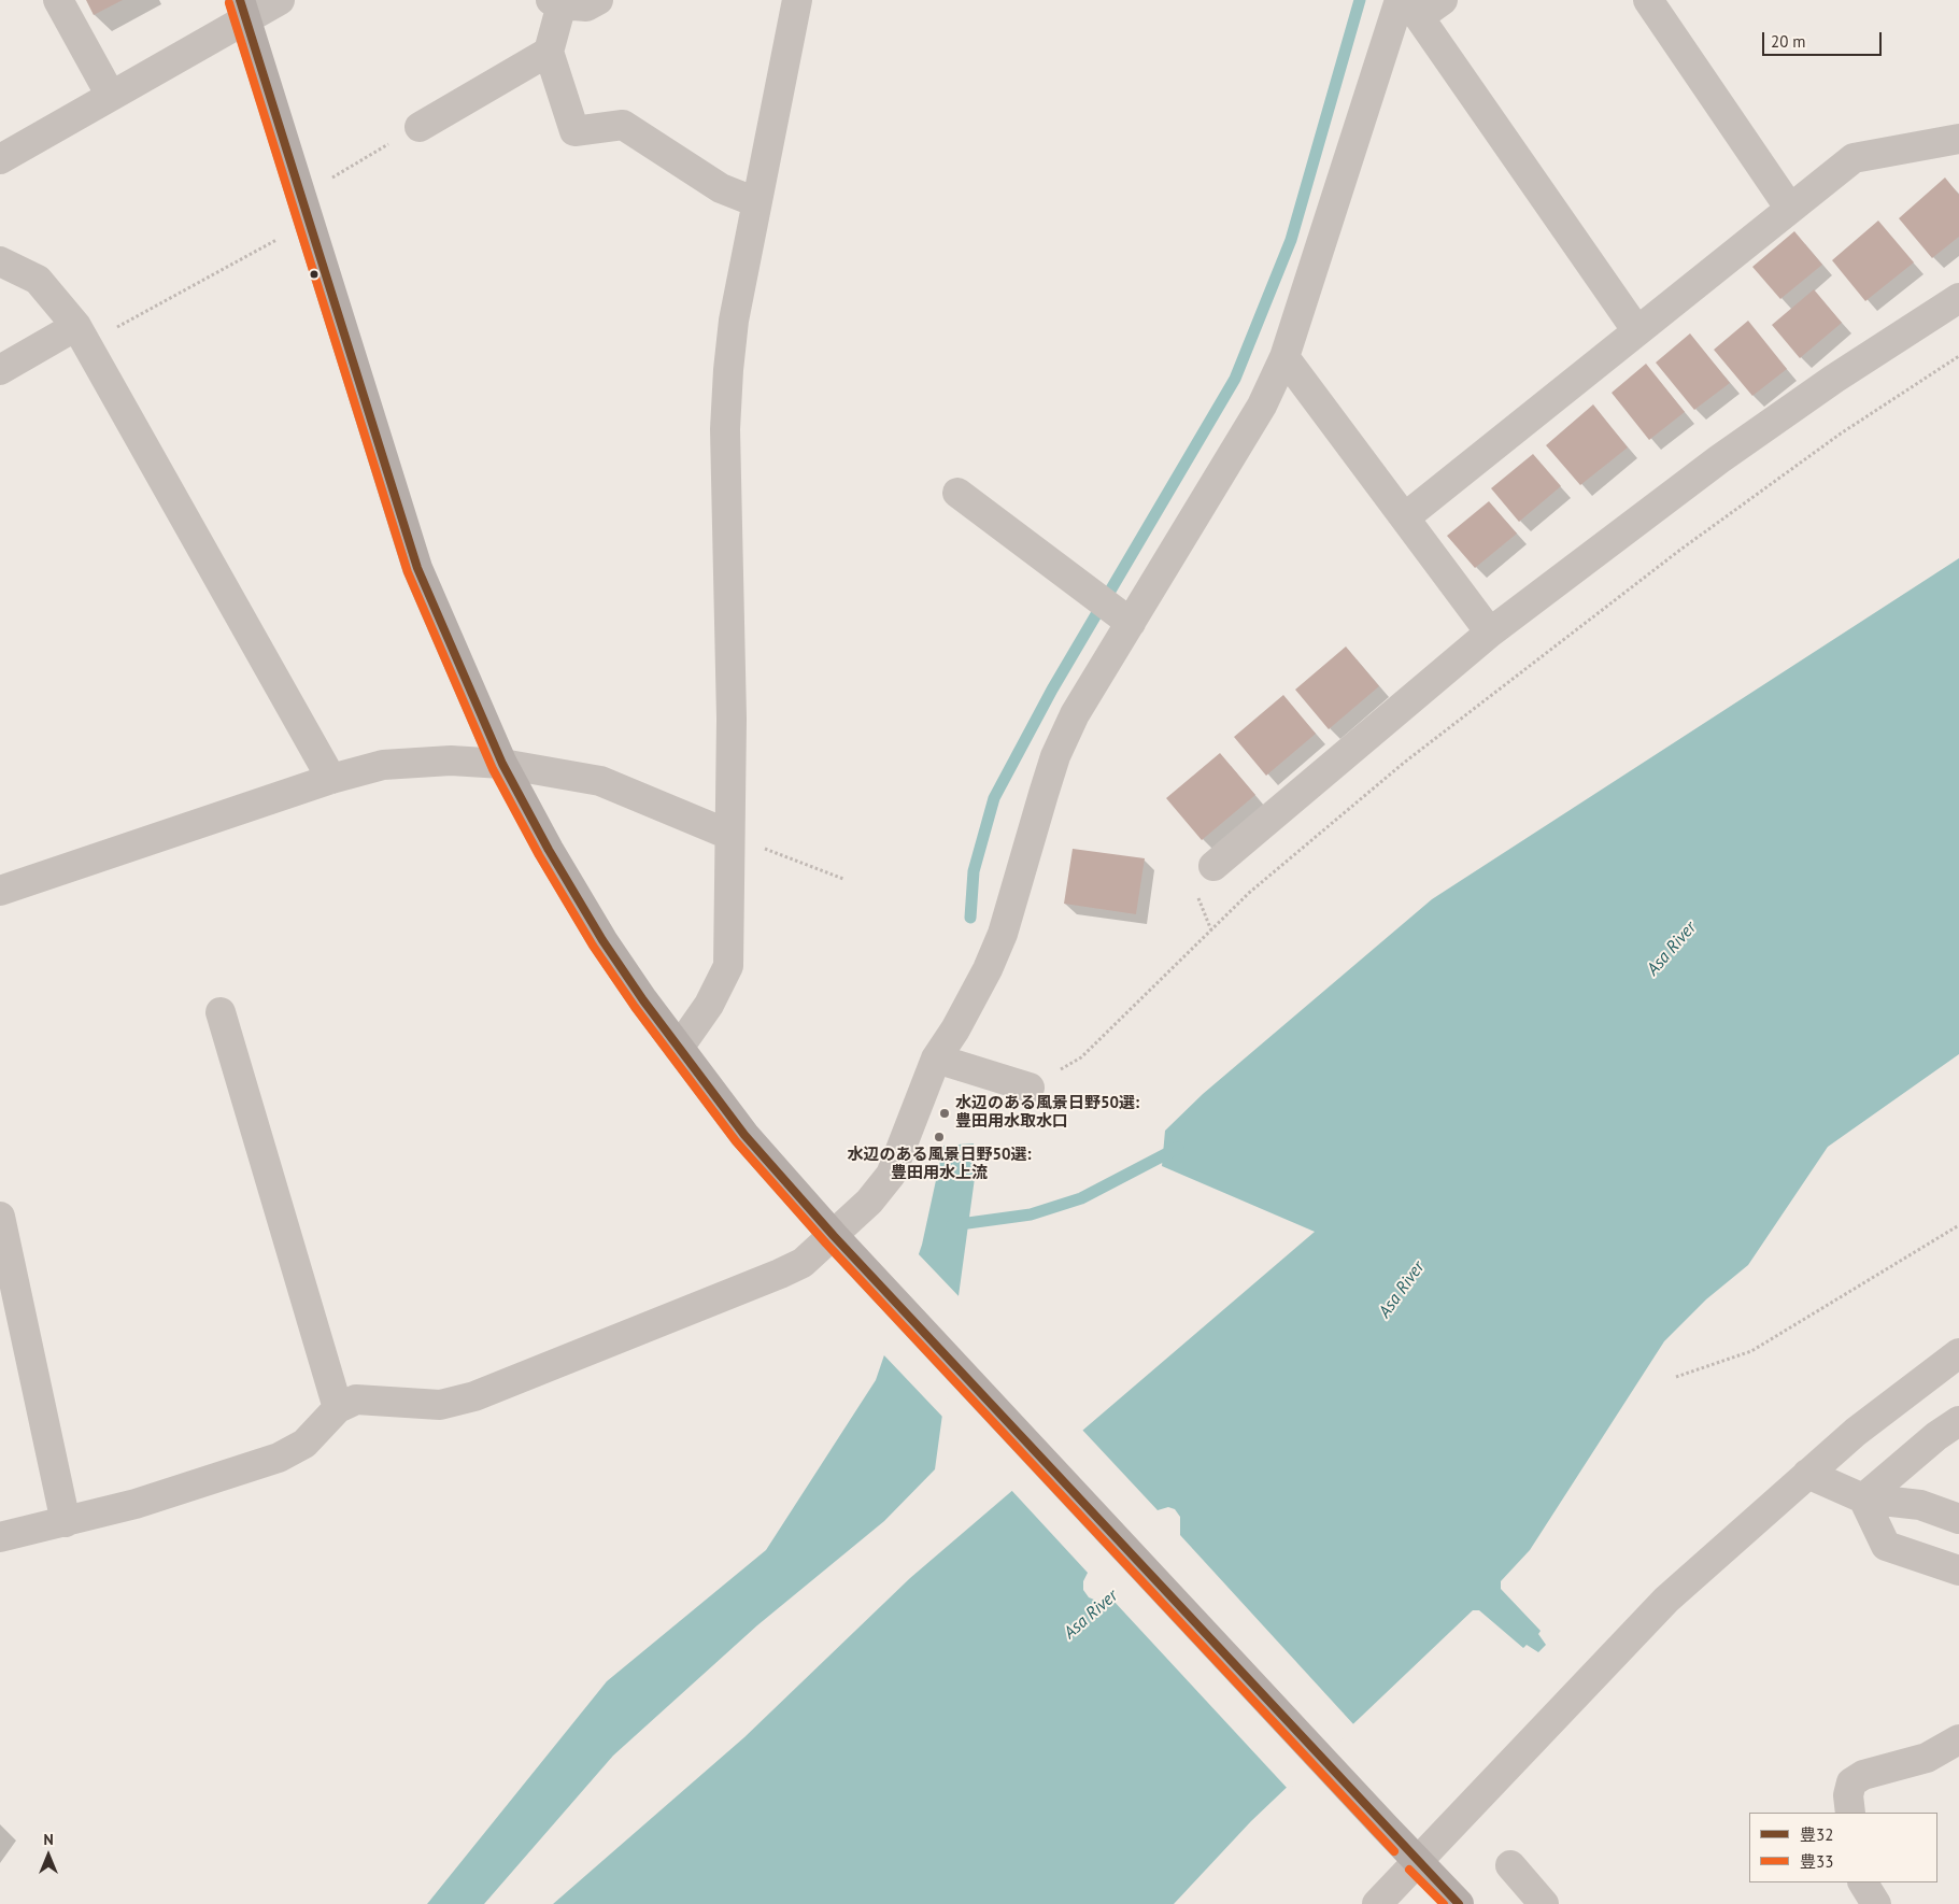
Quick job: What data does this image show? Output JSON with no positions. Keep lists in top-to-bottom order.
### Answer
{
  "water": ["Asa River"],
  "places": ["水辺のある風景日野50選: 豊田用水取水口", "水辺のある風景日野50選: 豊田用水上流"],
  "lines": ["transit line 豊32", "transit line 豊33"],
  "legend": ["豊32", "豊33"],
  "scale_bar": "20 m",
  "north": "top"
}
